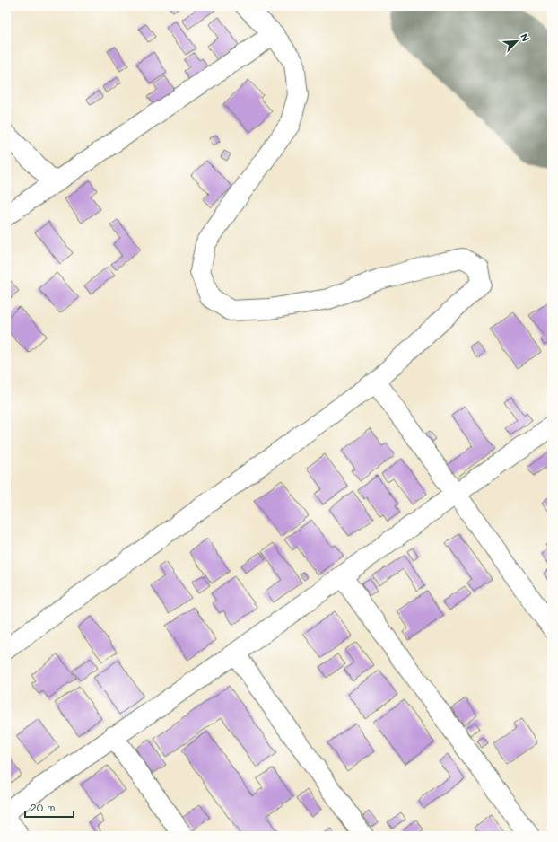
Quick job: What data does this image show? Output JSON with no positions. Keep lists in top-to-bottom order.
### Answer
{
  "scale_bar": "20 m",
  "north": "top right"
}
